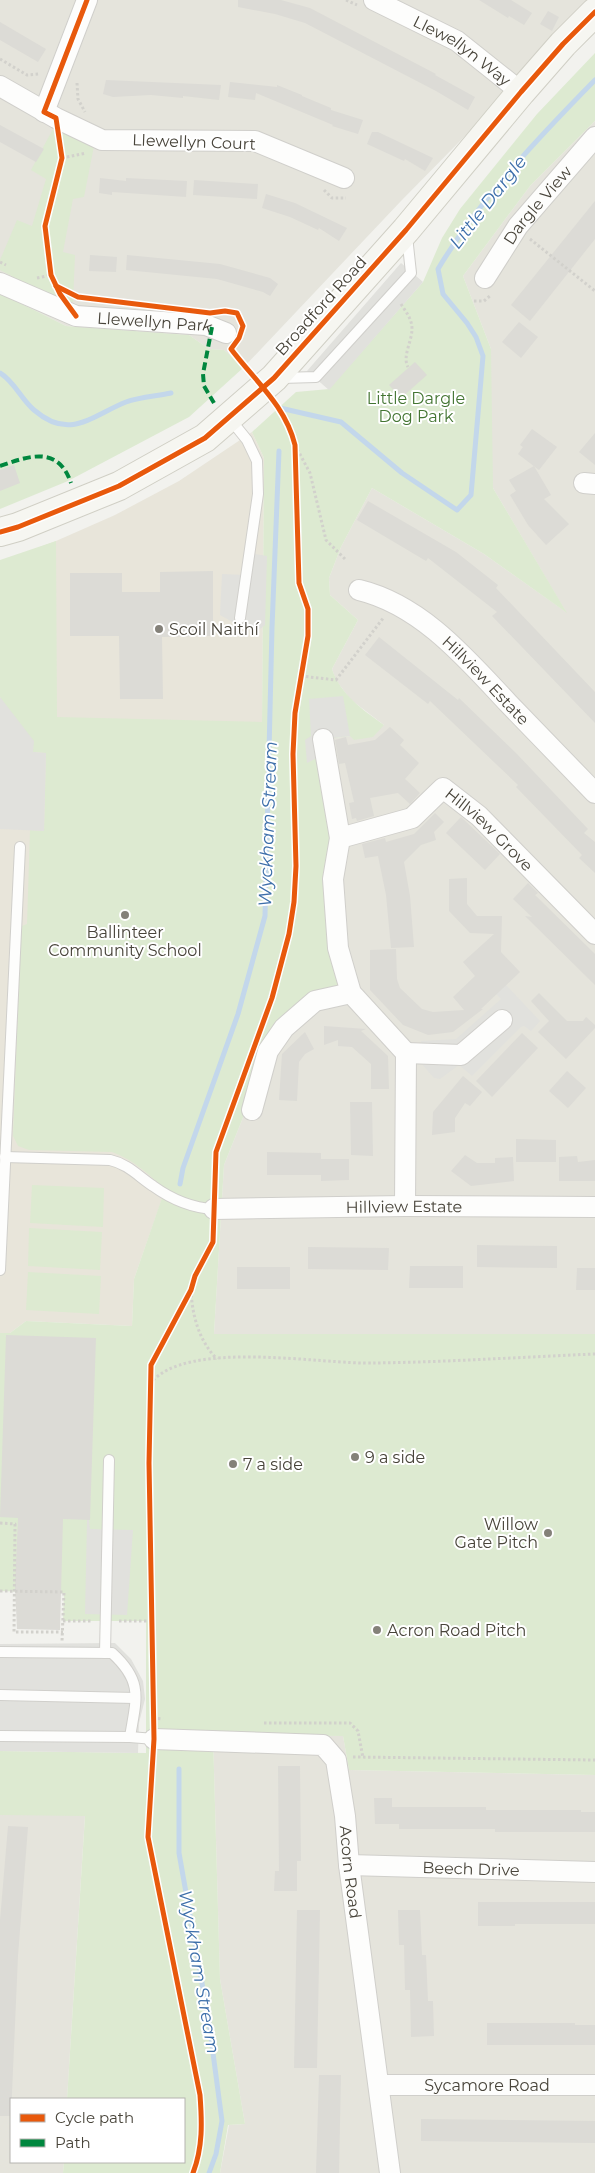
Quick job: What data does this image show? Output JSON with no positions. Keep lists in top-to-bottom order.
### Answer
{
  "streets": {
    "street": [
      "Llewellyn Way",
      "Llewellyn Court",
      "Dargle View",
      "Broadford Road",
      "Llewellyn Park",
      "Hillview Estate",
      "Hillview Grove",
      "Beech Drive",
      "Acorn Road",
      "Sycamore Road"
    ]
  },
  "crossings": [
    ["Llewellyn Way", "Broadford Road"],
    ["Beech Drive", "Acorn Road"],
    ["Acorn Road", "Sycamore Road"]
  ],
  "water": ["Little Dargle", "Wyckham Stream"],
  "parks": ["Little Dargle Dog Park"],
  "places": [
    "Scoil Naithí",
    "Ballinteer Community School",
    "9 a side",
    "7 a side",
    "Willow Gate Pitch",
    "Acron Road Pitch"
  ],
  "legend": ["Cycle path", "Path"]
}
